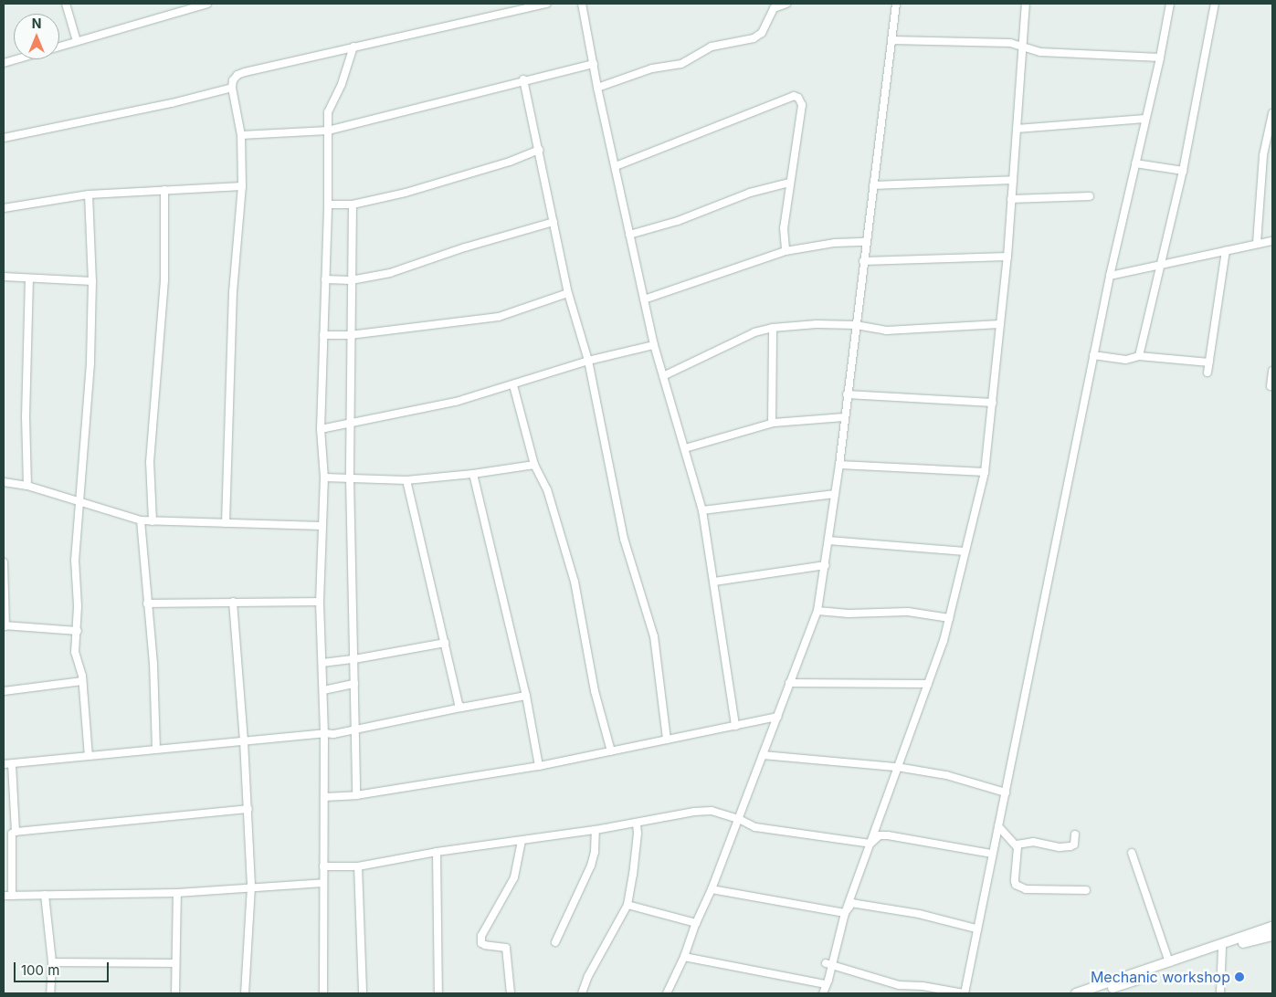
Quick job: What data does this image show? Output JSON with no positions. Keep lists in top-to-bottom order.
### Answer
{
  "places": ["Mechanic workshop"],
  "scale_bar": "100 m",
  "north": "top"
}
